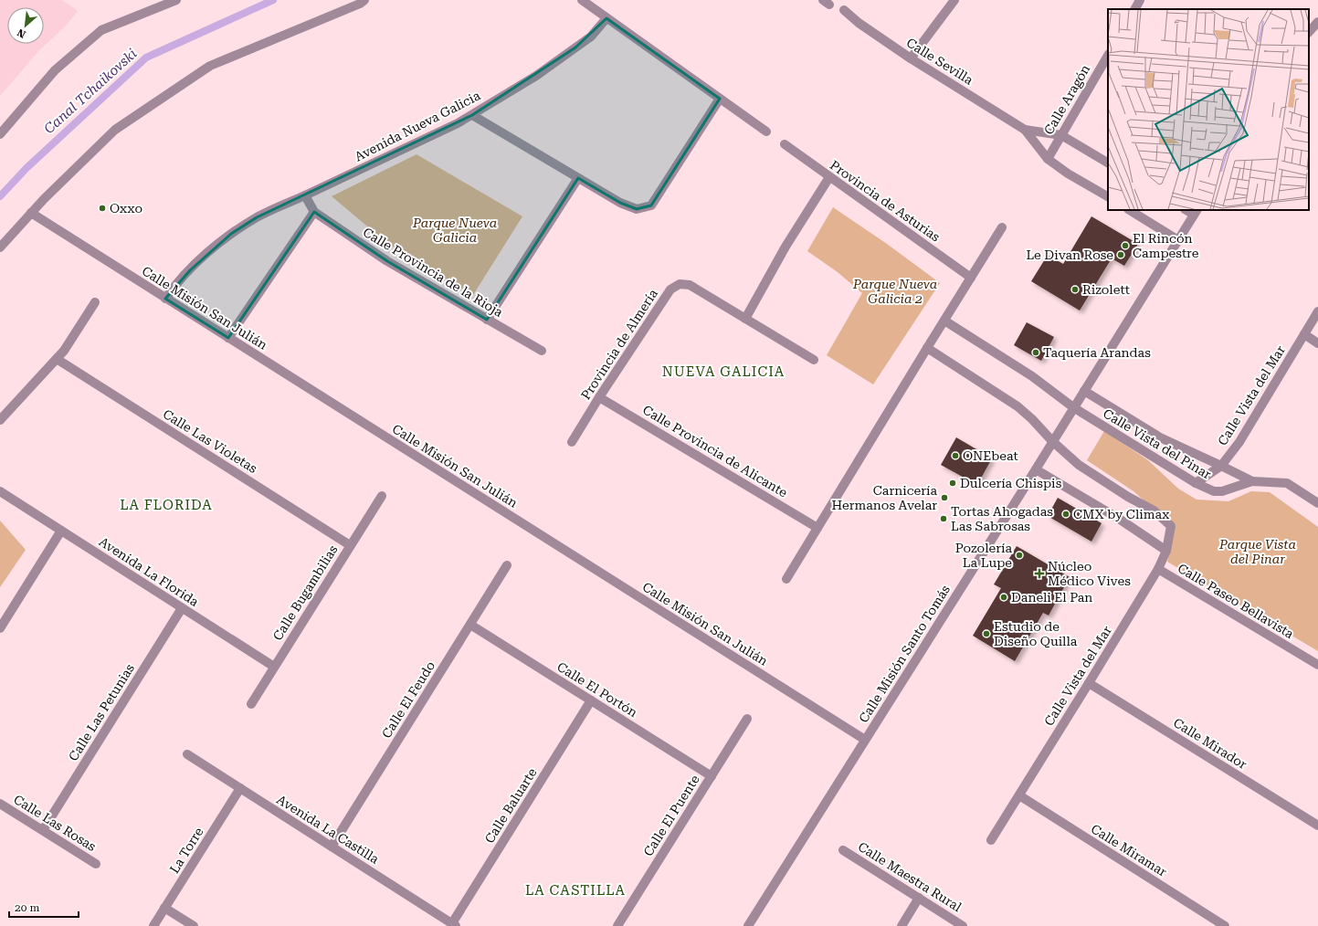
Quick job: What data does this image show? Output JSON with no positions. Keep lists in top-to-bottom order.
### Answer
{
  "streets": {
    "street": [
      "Calle Sevilla",
      "Calle Aragón",
      "Avenida Nueva Galicia",
      "Provincia de Asturias",
      "Calle Provincia de la Rioja",
      "Calle Misión San Julián",
      "Provincia de Almería",
      "Calle Vista del Mar",
      "Calle Las Violetas",
      "Calle Vista del Pinar",
      "Calle Provincia de Alicante",
      "Avenida La Florida",
      "Calle Bugambilias",
      "Calle Paseo Bellavista",
      "Calle Misión Santo Tomás",
      "Calle El Portón",
      "Calle El Feudo",
      "Calle Las Petunias",
      "Calle Mirador",
      "Calle Baluarte",
      "Calle El Puente",
      "Calle Las Rosas",
      "Avenida La Castilla",
      "La Torre",
      "Calle Miramar",
      "Calle Maestra Rural"
    ]
  },
  "crossings": [
    ["Calle Sevilla", "Calle Aragón"],
    ["Avenida Nueva Galicia", "Calle Misión San Julián"],
    ["Calle Misión San Julián", "Calle Misión Santo Tomás"],
    ["Provincia de Almería", "Calle Provincia de Alicante"],
    ["Calle Vista del Mar", "Calle Vista del Pinar"],
    ["Calle Vista del Mar", "Calle Paseo Bellavista"],
    ["Calle Vista del Mar", "Calle Mirador"],
    ["Calle Vista del Mar", "Calle Miramar"],
    ["Calle Las Violetas", "Calle Bugambilias"],
    ["Calle Vista del Pinar", "Calle Misión Santo Tomás"],
    ["Avenida La Florida", "Calle Bugambilias"],
    ["Avenida La Florida", "Calle Las Petunias"],
    ["Calle Paseo Bellavista", "Calle Misión Santo Tomás"],
    ["Calle El Portón", "Calle El Feudo"],
    ["Calle El Portón", "Calle Baluarte"],
    ["Calle El Portón", "Calle El Puente"],
    ["Calle El Feudo", "Avenida La Castilla"],
    ["Calle Las Petunias", "Calle Las Rosas"],
    ["Calle Baluarte", "Avenida La Castilla"],
    ["Avenida La Castilla", "La Torre"]
  ],
  "districts": ["NUEVA GALICIA", "LA FLORIDA", "LA CASTILLA"],
  "water": ["Canal Tchaikovski"],
  "parks": ["Parque Nueva Galicia", "Parque Nueva Galicia 2", "Parque Vista del Pinar"],
  "places": {
    "other": [
      "Oxxo",
      "El Rincón Campestre",
      "Le Divan Rose",
      "Rizolett",
      "Taquería Arandas",
      "ONEbeat",
      "Dulcería Chispis",
      "Carnicería Hermanos Avelar",
      "CMX by Climax",
      "Tortas Ahogadas Las Sabrosas",
      "Pozolería La Lupe",
      "Daneli El Pan",
      "Estudio de Diseño Quilla"
    ],
    "health": ["Núcleo Médico Vives"]
  },
  "scale_bar": "20 m",
  "north": "bottom left"
}
